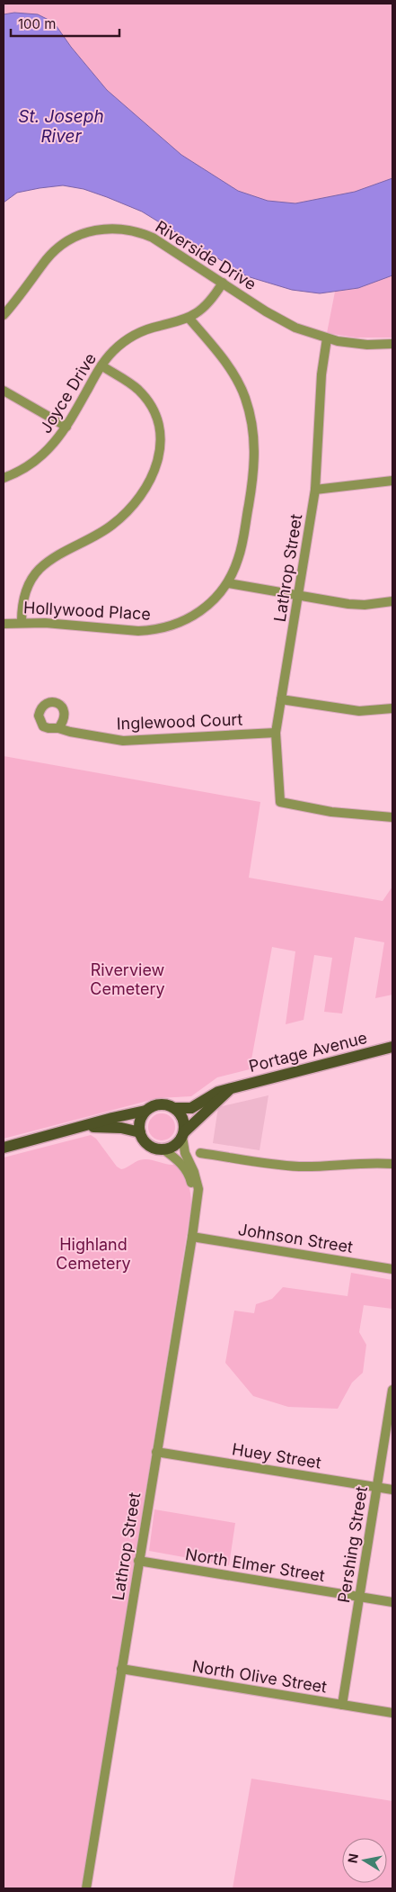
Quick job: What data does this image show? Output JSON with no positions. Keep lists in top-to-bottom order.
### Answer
{
  "streets": {
    "main road": ["Portage Avenue"],
    "street": [
      "Riverside Drive",
      "Joyce Drive",
      "Lathrop Street",
      "Hollywood Place",
      "Inglewood Court",
      "Johnson Street",
      "Huey Street",
      "Pershing Street",
      "North Elmer Street",
      "North Olive Street"
    ]
  },
  "crossings": [
    ["Riverside Drive", "Joyce Drive"],
    ["Riverside Drive", "Lathrop Street"],
    ["Joyce Drive", "Hollywood Place"],
    ["Lathrop Street", "Inglewood Court"],
    ["Lathrop Street", "Portage Avenue"],
    ["Lathrop Street", "Johnson Street"],
    ["Lathrop Street", "Huey Street"],
    ["Lathrop Street", "North Elmer Street"],
    ["Lathrop Street", "North Olive Street"],
    ["Huey Street", "Pershing Street"],
    ["Pershing Street", "North Elmer Street"],
    ["Pershing Street", "North Olive Street"]
  ],
  "water": ["St. Joseph River"],
  "parks": ["Riverview Cemetery", "Highland Cemetery"],
  "scale_bar": "100 m",
  "north": "left"
}
